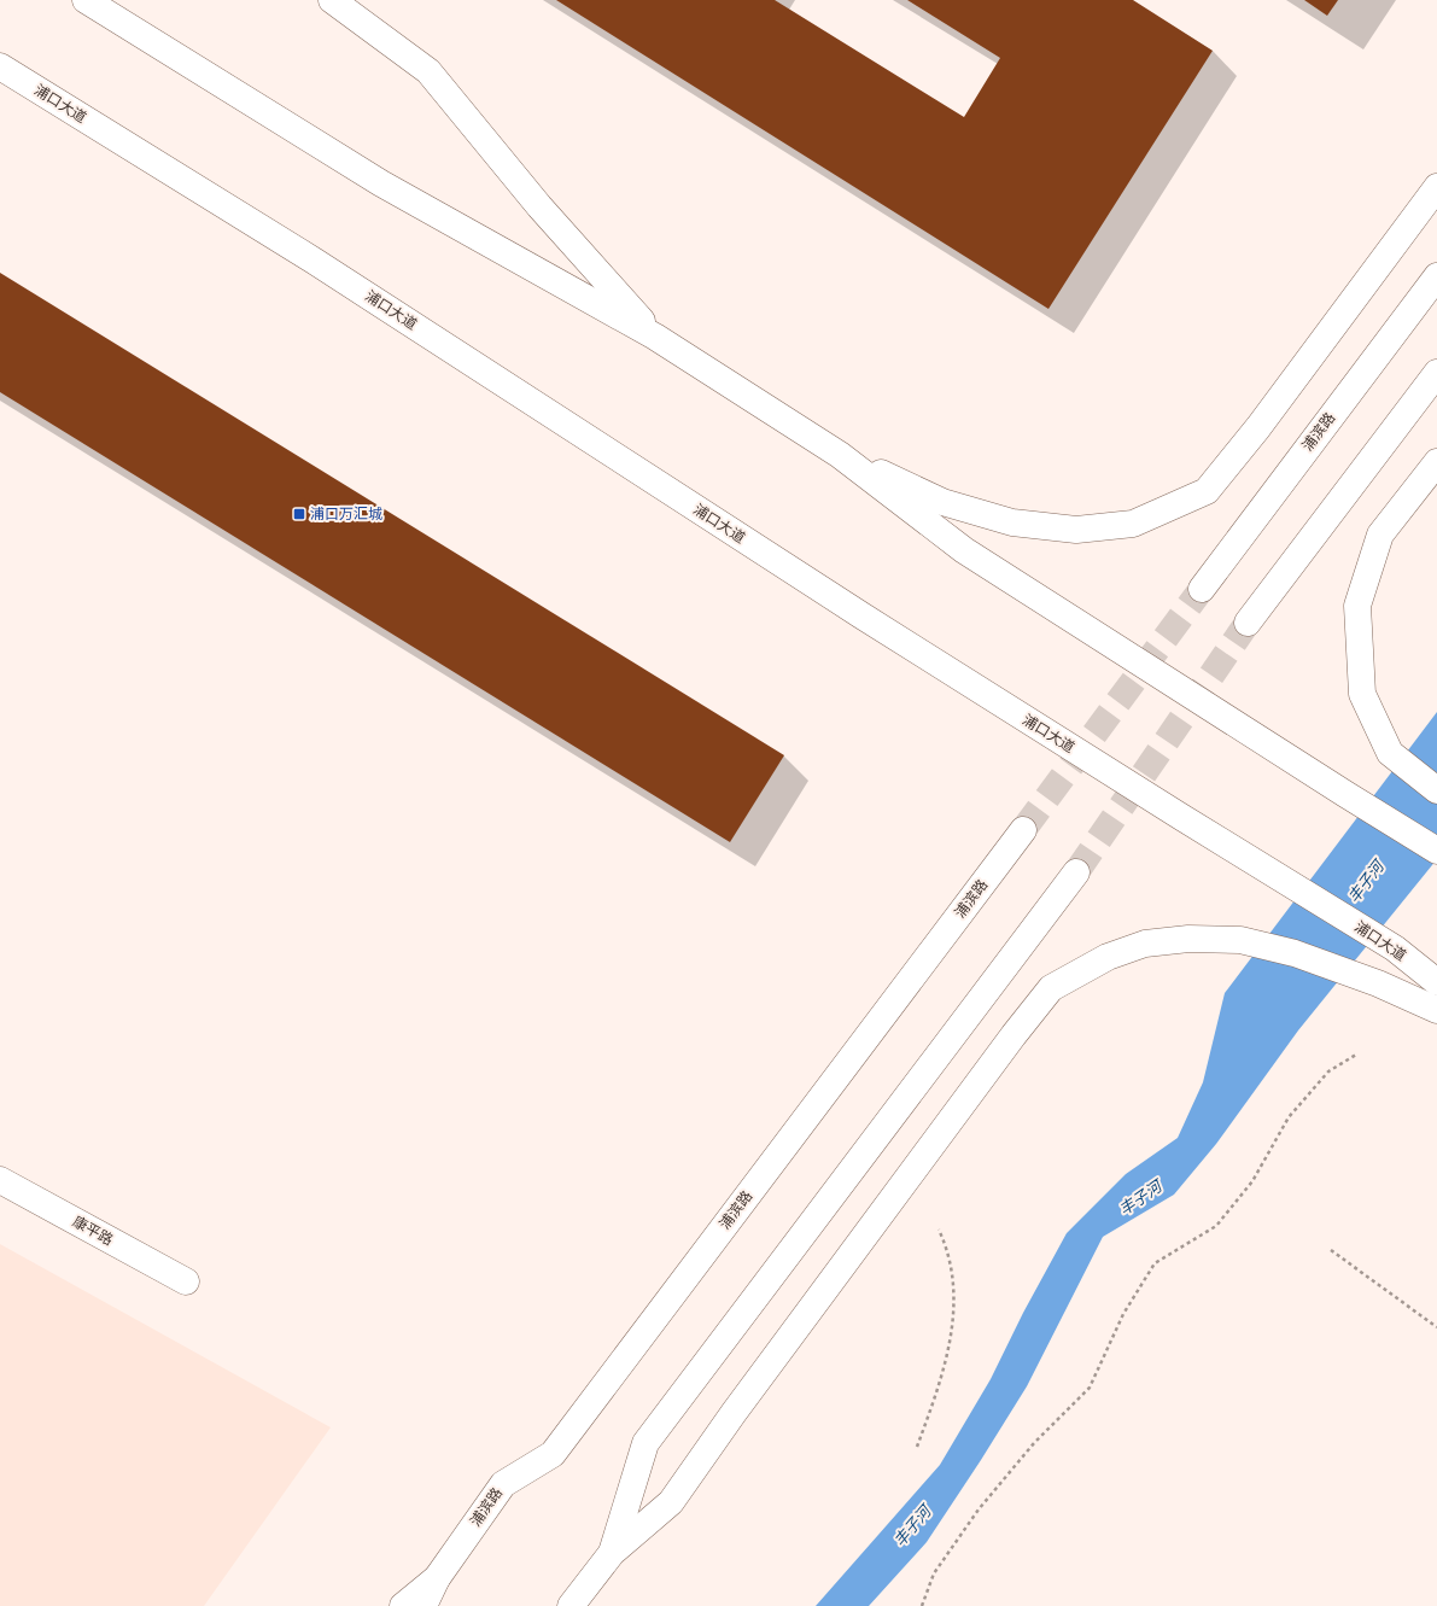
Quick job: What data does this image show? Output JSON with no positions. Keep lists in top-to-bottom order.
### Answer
{
  "streets": {
    "main road": ["浦口大道", "浦滨路", "康平路"]
  },
  "water": ["丰子河"],
  "places": {
    "transit": ["浦口万汇城"]
  }
}
